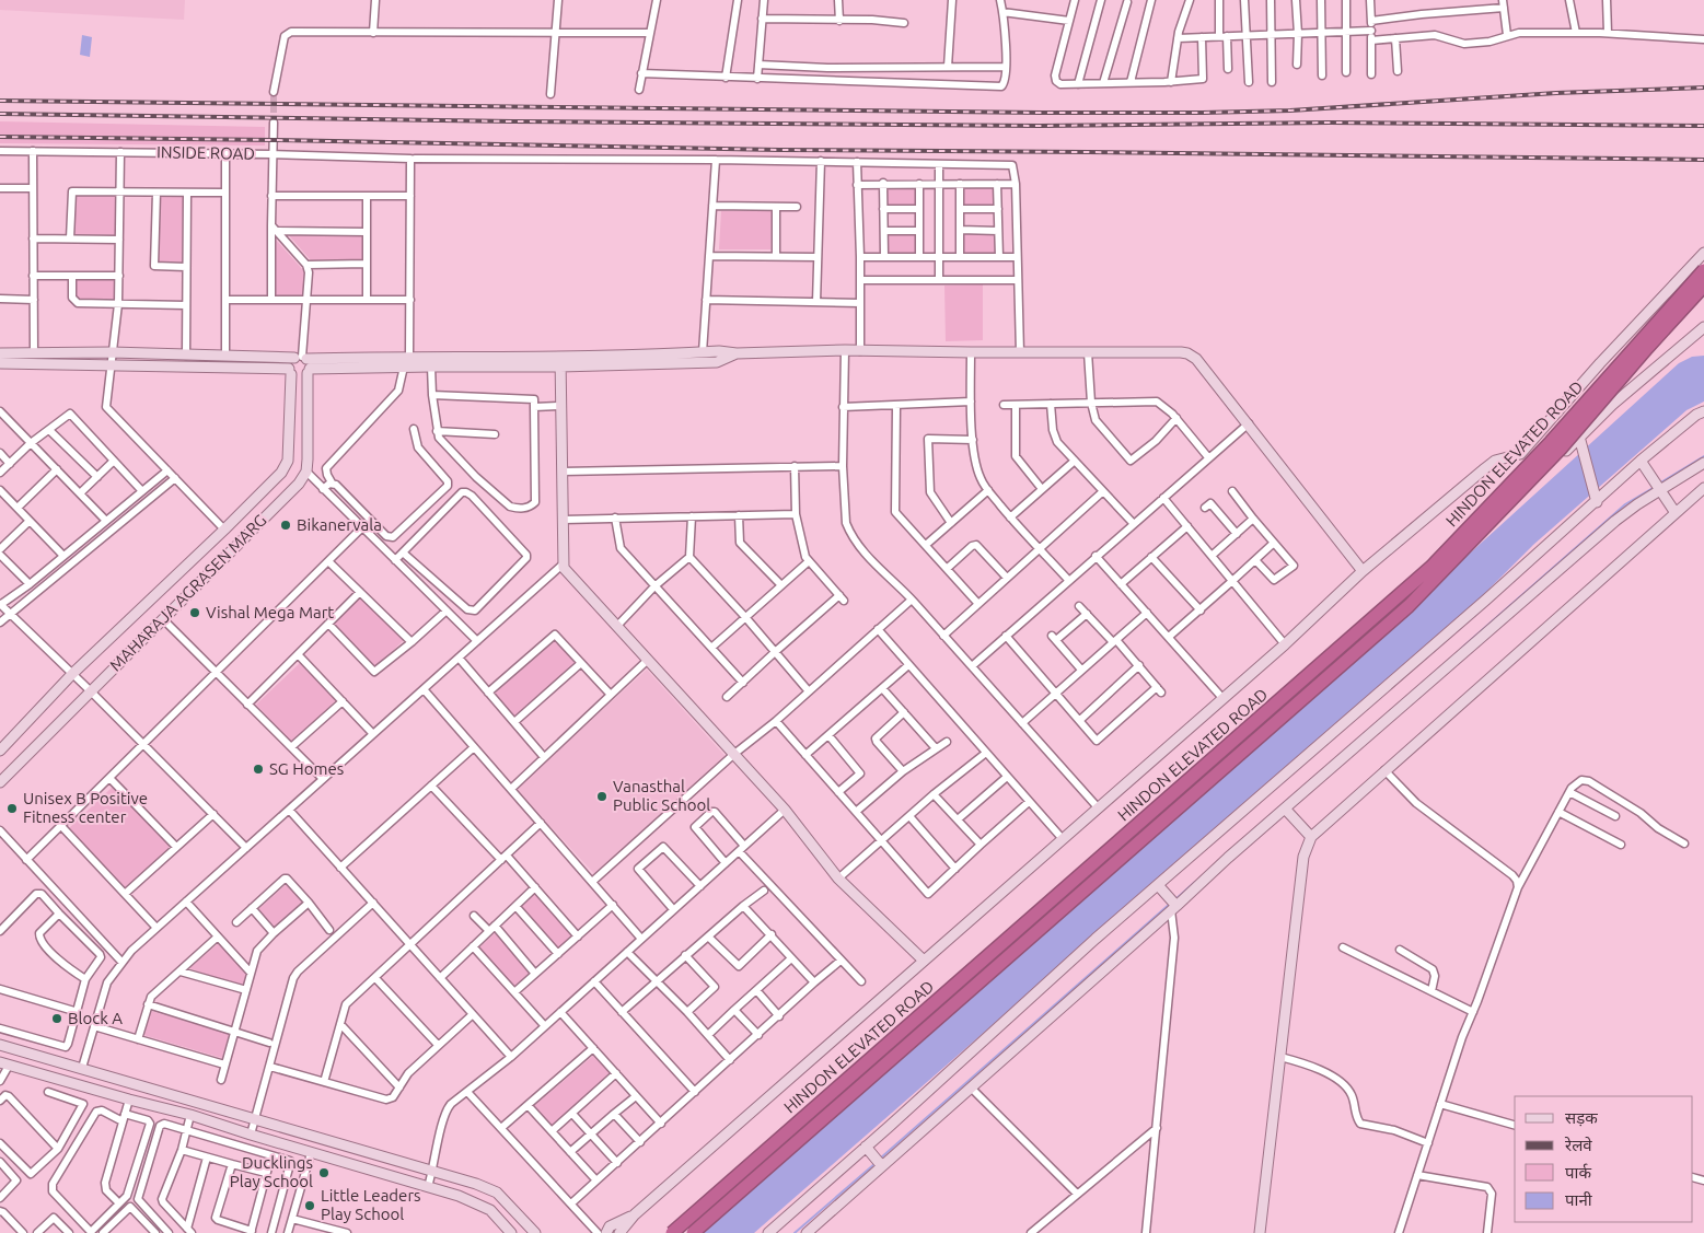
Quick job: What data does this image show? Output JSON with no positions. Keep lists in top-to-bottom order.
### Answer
{
  "streets": {
    "highway": ["HINDON ELEVATED ROAD"],
    "street": ["INSIDE ROAD", "MAHARAJA AGRASEN MARG"]
  },
  "places": [
    "Bikanervala",
    "Vishal Mega Mart",
    "SG Homes",
    "Vanasthal Public School",
    "Unisex B Positive Fitness center",
    "Block A",
    "Ducklings Play School",
    "Little Leaders Play School"
  ],
  "legend": [
    "सड़क",
    "रेलवे",
    "पार्क",
    "पानी"
  ]
}
